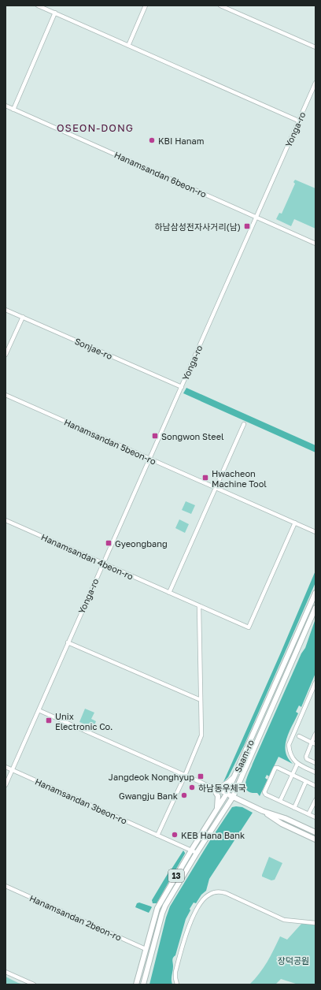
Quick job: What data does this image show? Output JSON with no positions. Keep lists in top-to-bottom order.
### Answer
{
  "streets": {
    "main road": ["Saam-ro", "13"],
    "street": [
      "Yonga-ro",
      "Hanamsandan 6beon-ro",
      "Sonjae-ro",
      "Hanamsandan 5beon-ro",
      "Hanamsandan 4beon-ro",
      "Hanamsandan 3beon-ro",
      "Hanamsandan 2beon-ro"
    ]
  },
  "crossings": [
    ["Yonga-ro", "Hanamsandan 6beon-ro"],
    ["Yonga-ro", "Sonjae-ro"],
    ["Yonga-ro", "Hanamsandan 5beon-ro"],
    ["Yonga-ro", "Hanamsandan 4beon-ro"],
    ["Yonga-ro", "Hanamsandan 3beon-ro"],
    ["Hanamsandan 5beon-ro", "Hanamsandan 4beon-ro"],
    ["Saam-ro", "Hanamsandan 3beon-ro"],
    ["Saam-ro", "Hanamsandan 2beon-ro"]
  ],
  "districts": ["OSEON-DONG"],
  "parks": ["장덕공원"],
  "places": {
    "other": [
      "KBI Hanam",
      "하남동우체국",
      "Gwangju Bank",
      "KEB Hana Bank"
    ],
    "transit": [
      "하남삼성전자사거리(남)",
      "Songwon Steel",
      "Hwacheon Machine Tool",
      "Gyeongbang",
      "Unix Electronic Co.",
      "Jangdeok Nonghyup"
    ]
  }
}
